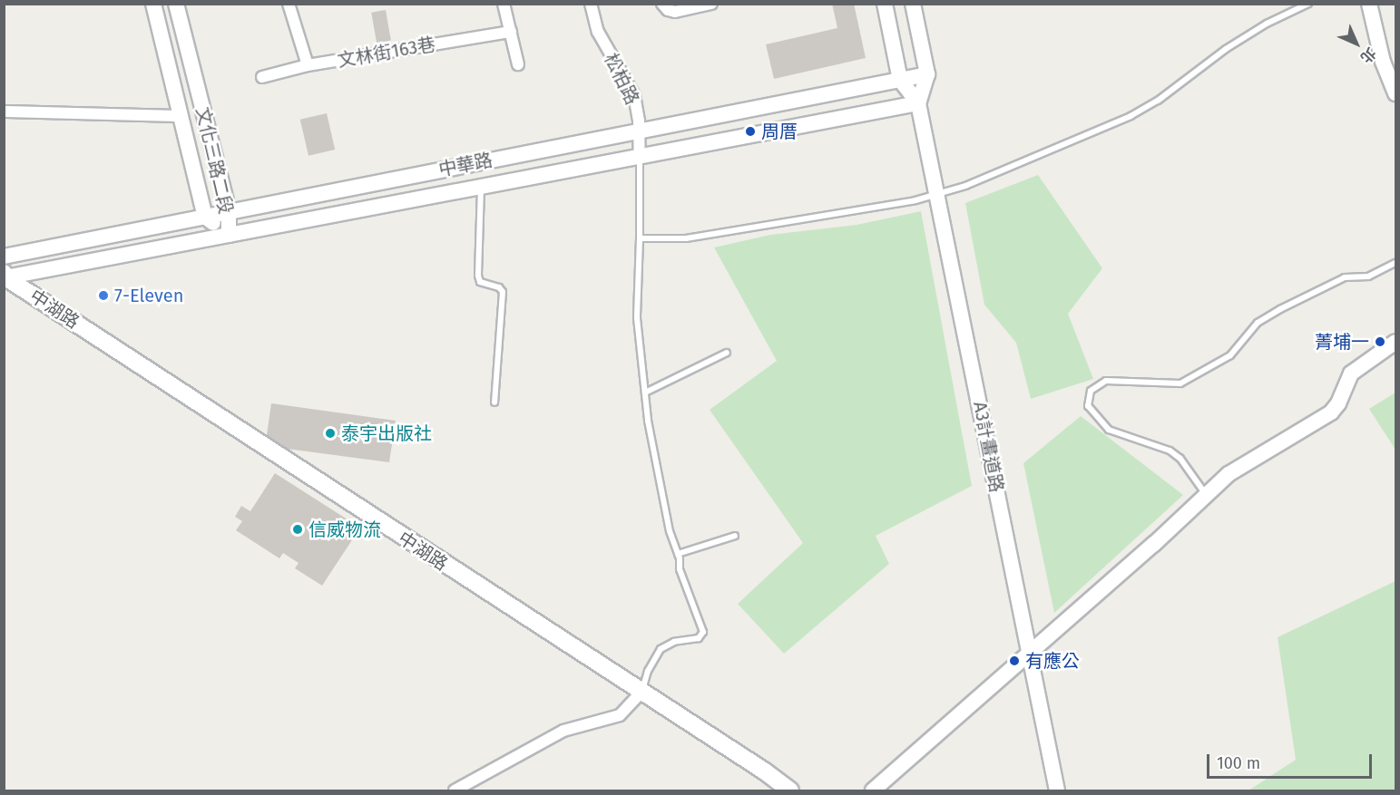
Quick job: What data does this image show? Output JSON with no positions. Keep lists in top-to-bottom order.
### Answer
{
  "streets": {
    "main road": ["中湖路"],
    "street": [
      "文林街163巷",
      "松柏路",
      "文化三路二段",
      "中華路",
      "A3計畫道路"
    ]
  },
  "crossings": [
    ["松柏路", "中華路"],
    ["文化三路二段", "中華路"],
    ["中華路", "中湖路"],
    ["中華路", "A3計畫道路"]
  ],
  "places": [
    "周厝",
    "7-Eleven",
    "菁埔一",
    "泰宇出版社",
    "信威物流",
    "有應公"
  ],
  "scale_bar": "100 m",
  "north": "bottom right"
}
